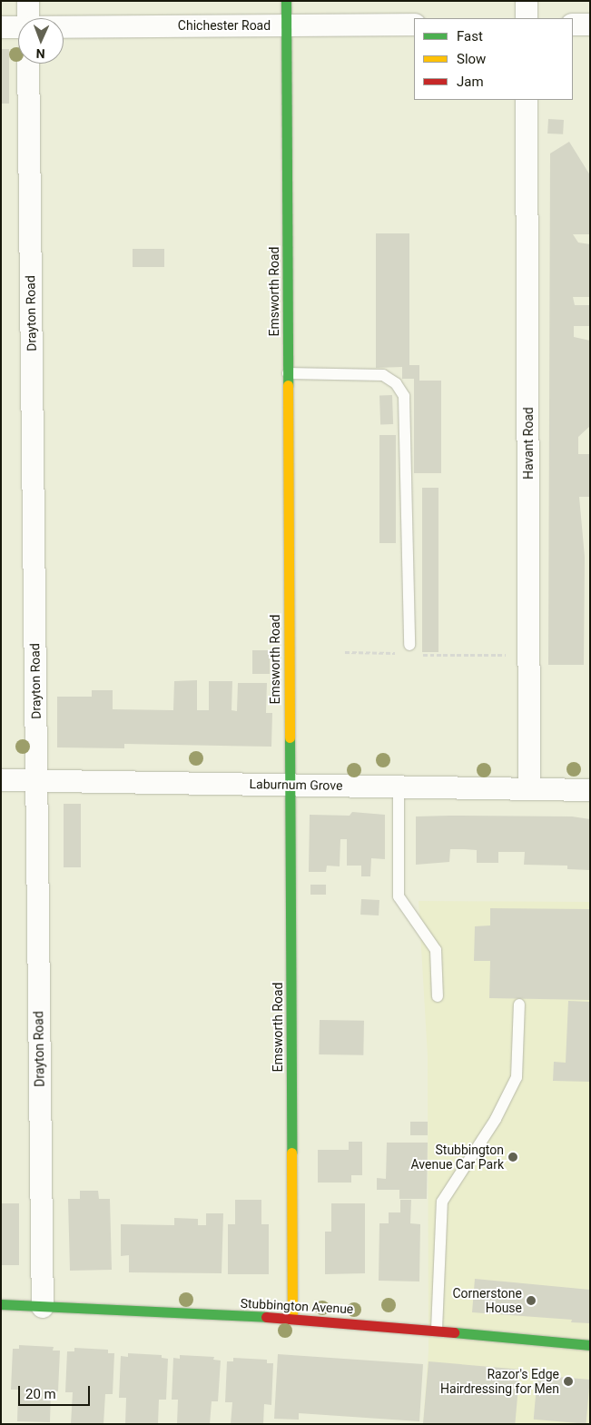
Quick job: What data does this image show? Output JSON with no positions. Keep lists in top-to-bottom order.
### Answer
{
  "streets": {
    "street": [
      "Chichester Road",
      "Emsworth Road",
      "Drayton Road",
      "Havant Road",
      "Laburnum Grove",
      "Stubbington Avenue"
    ]
  },
  "crossings": [
    ["Chichester Road", "Emsworth Road"],
    ["Emsworth Road", "Laburnum Grove"],
    ["Emsworth Road", "Stubbington Avenue"],
    ["Drayton Road", "Laburnum Grove"],
    ["Drayton Road", "Stubbington Avenue"],
    ["Havant Road", "Laburnum Grove"]
  ],
  "places": ["Stubbington Avenue Car Park", "Cornerstone House", "Razor's Edge Hairdressing for Men"],
  "legend": ["Fast", "Slow", "Jam"],
  "scale_bar": "20 m",
  "north": "bottom"
}
